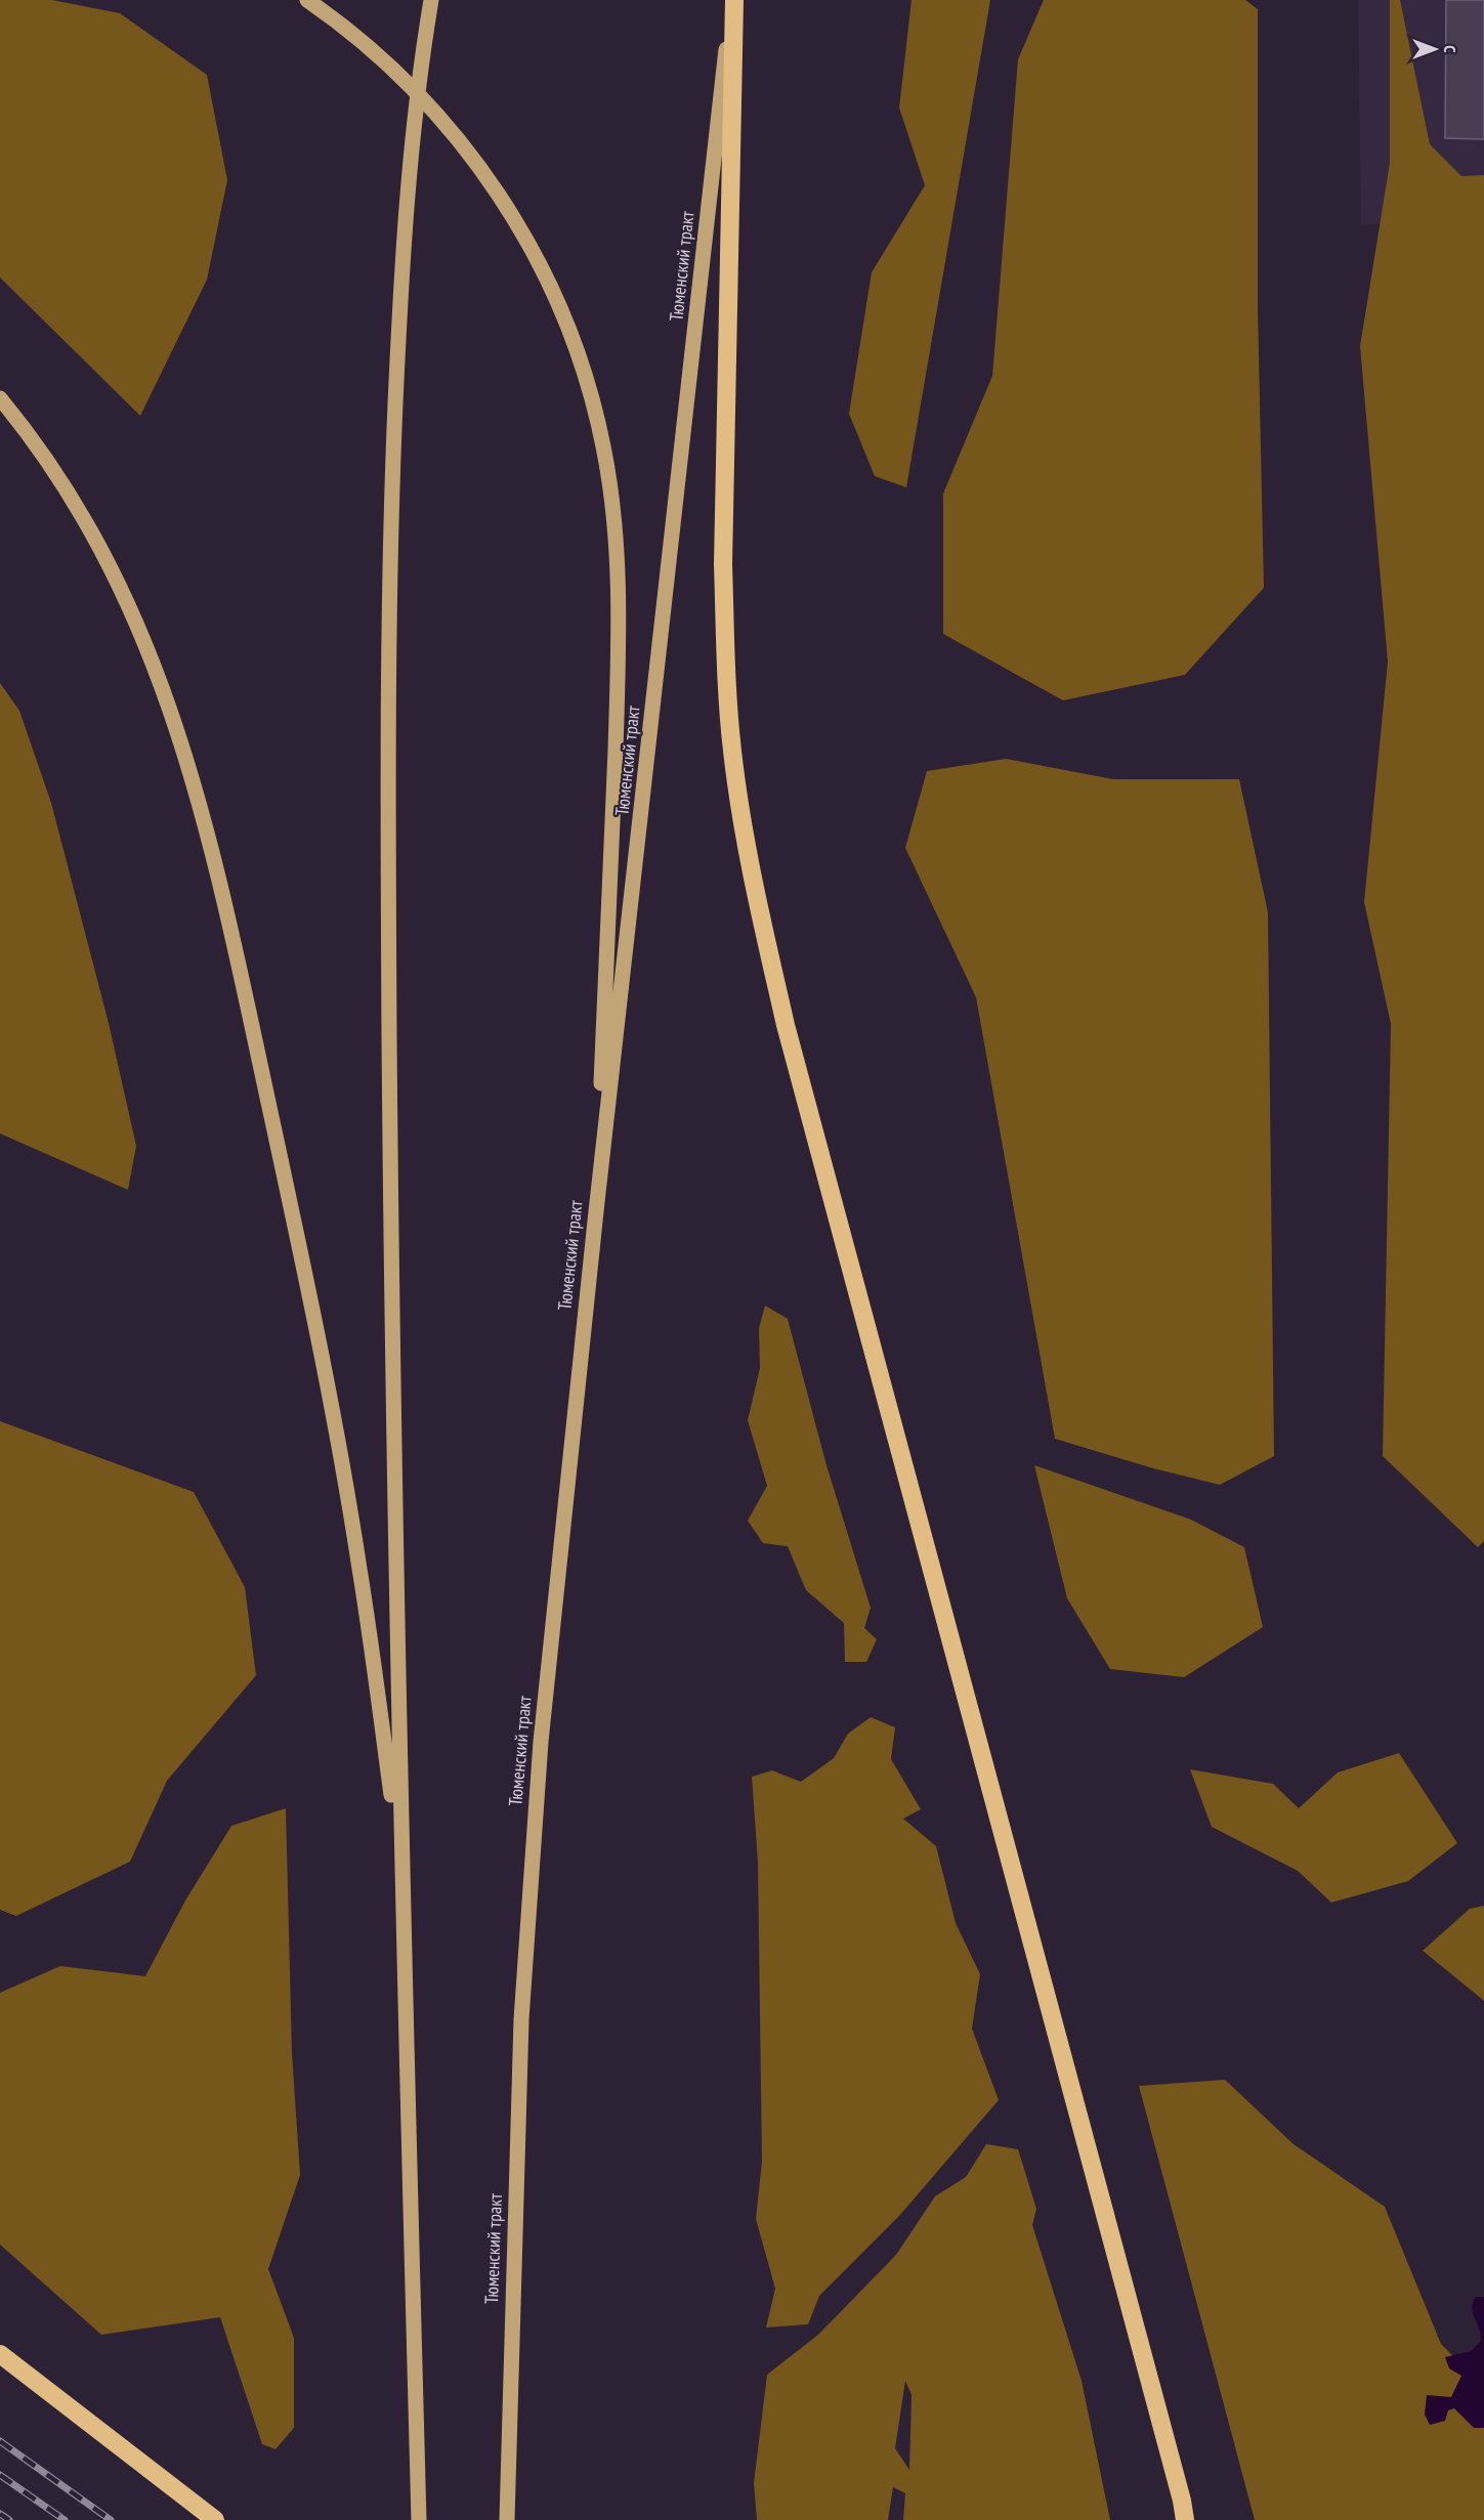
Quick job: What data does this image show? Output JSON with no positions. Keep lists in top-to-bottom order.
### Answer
{
  "streets": {
    "main road": ["Тюменский тракт"]
  },
  "north": "right"
}
